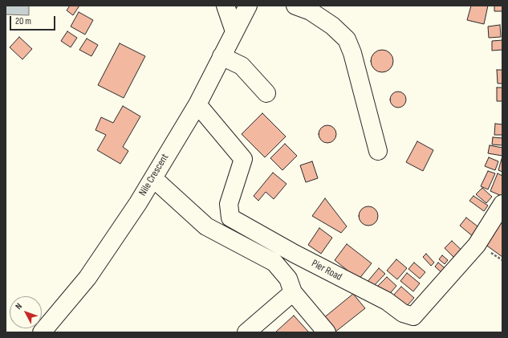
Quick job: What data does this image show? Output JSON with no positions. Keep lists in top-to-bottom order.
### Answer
{
  "streets": {
    "street": ["Nile Crescent", "Pier Road"]
  },
  "crossings": [
    ["Nile Crescent", "Pier Road"]
  ],
  "scale_bar": "20 m",
  "north": "top left"
}
